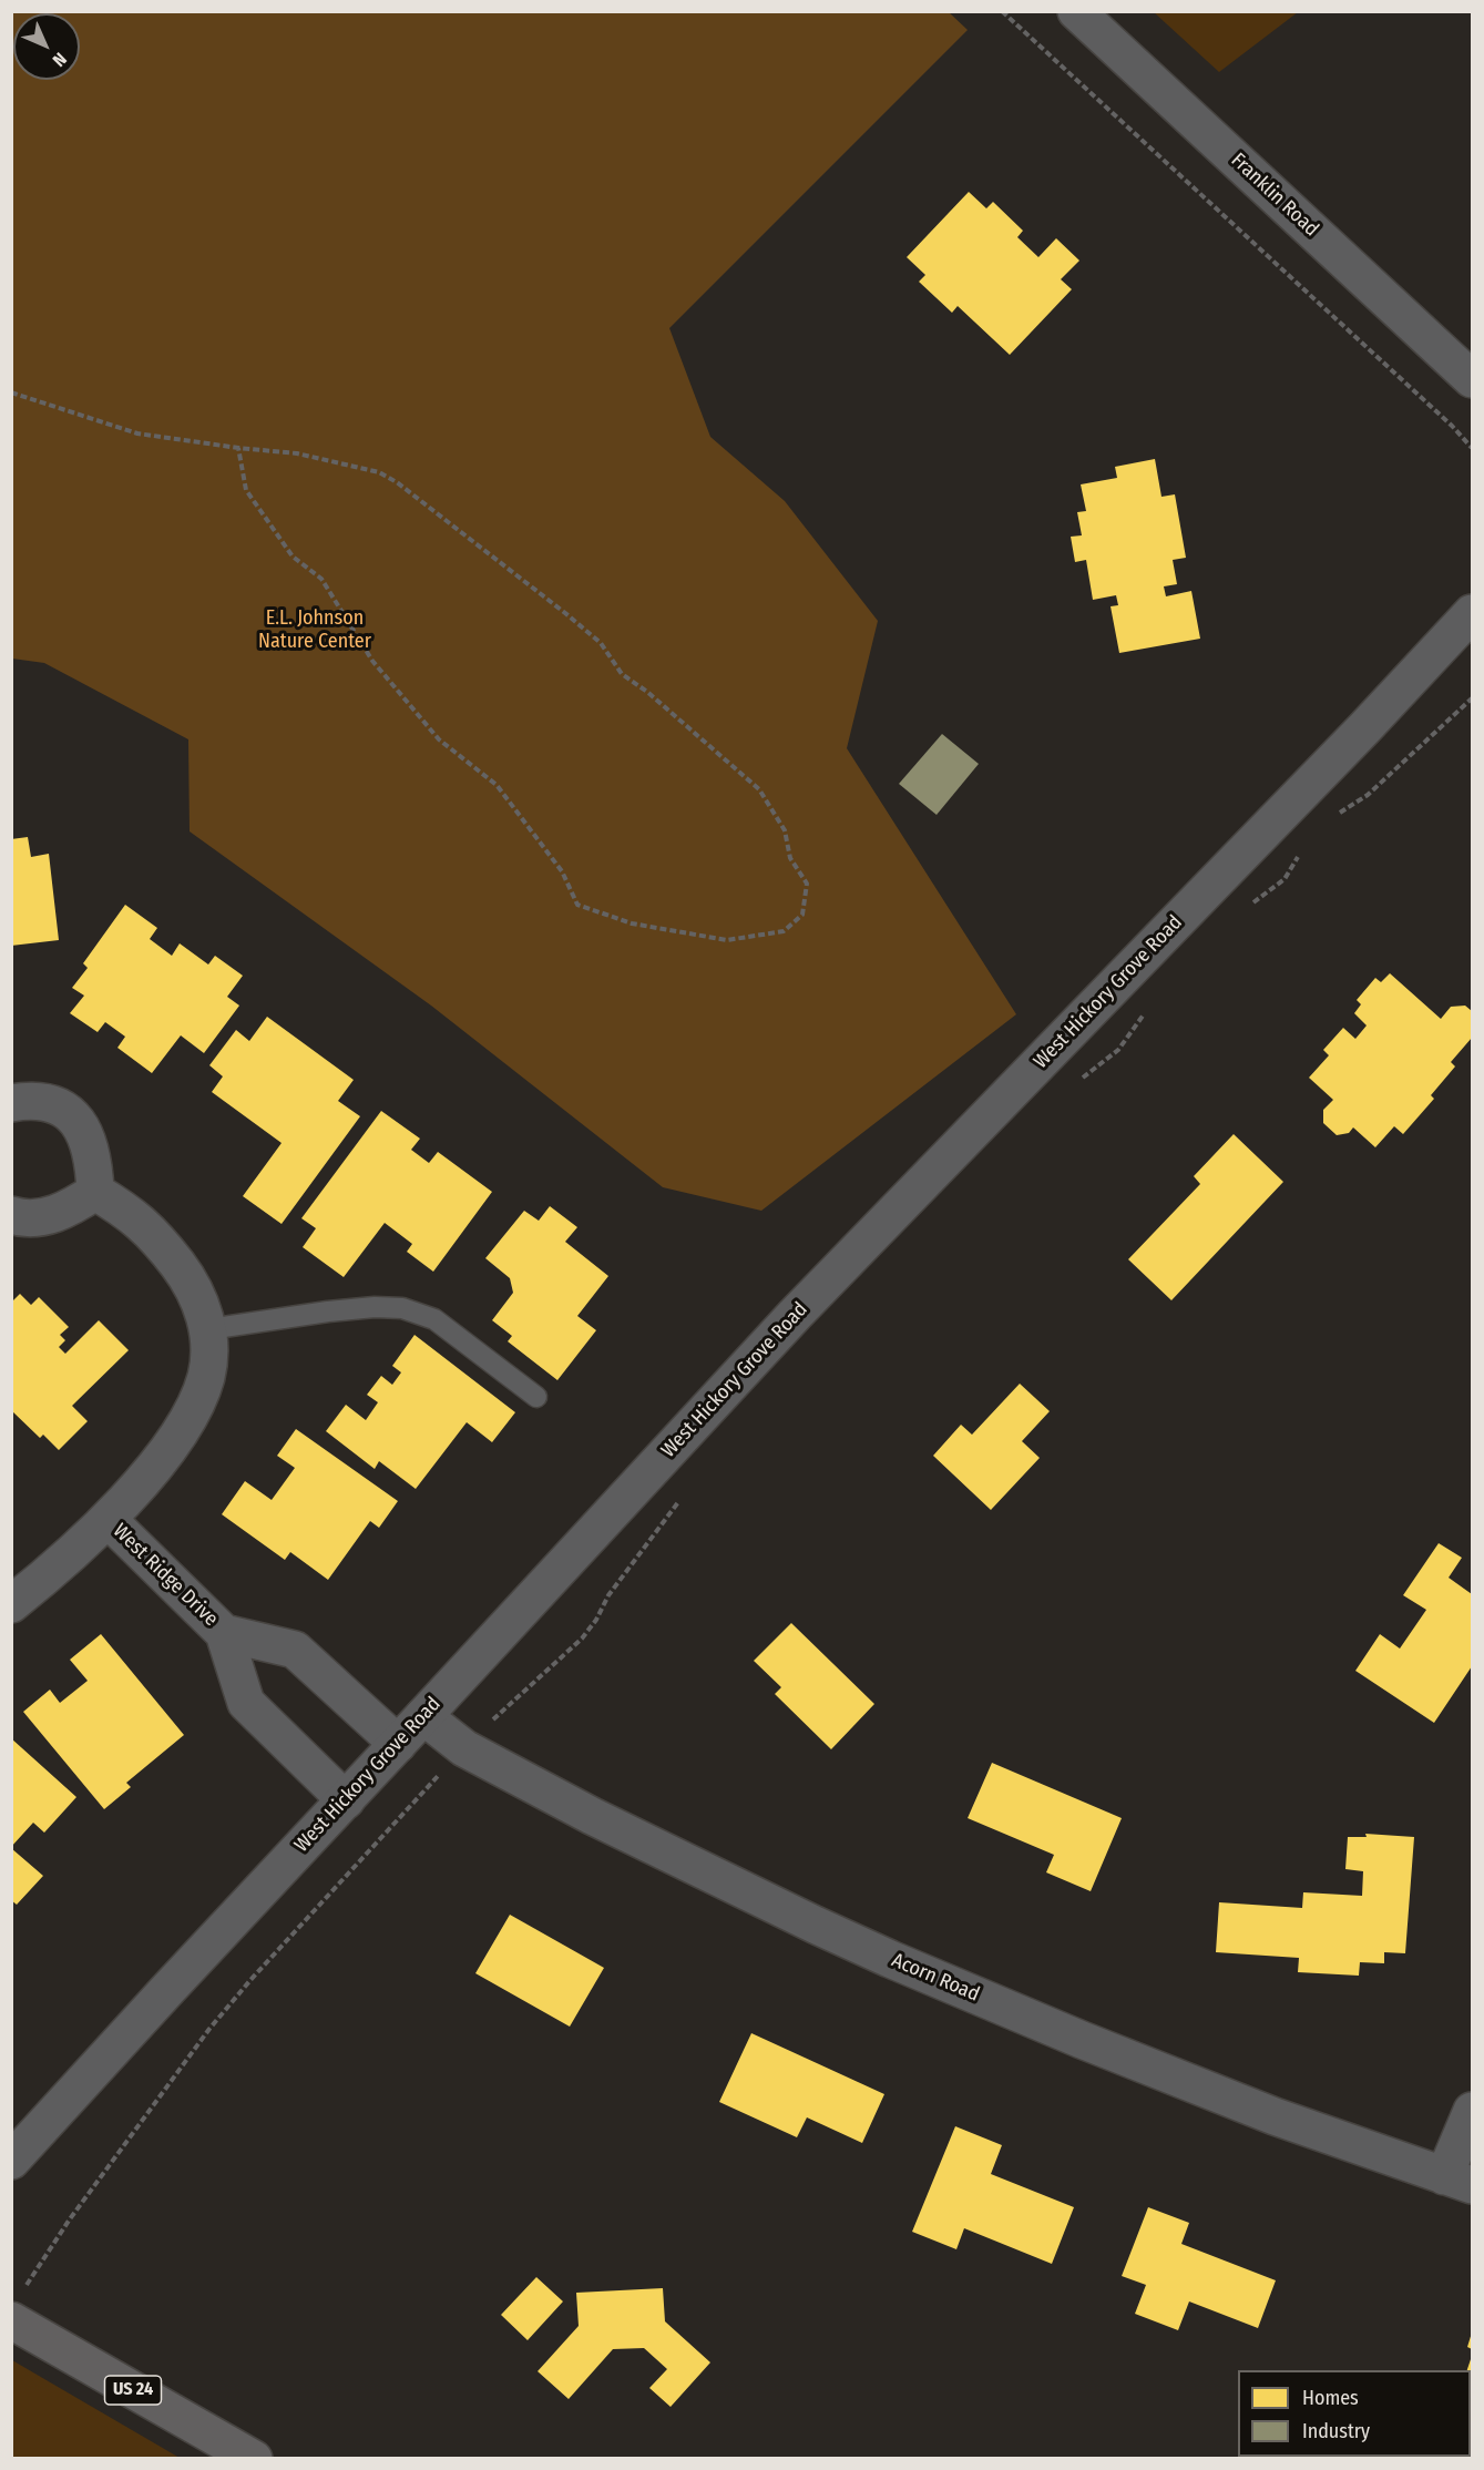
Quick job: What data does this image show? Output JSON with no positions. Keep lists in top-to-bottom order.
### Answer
{
  "streets": {
    "highway": ["US 24"],
    "street": [
      "Franklin Road",
      "West Hickory Grove Road",
      "West Ridge Drive",
      "Acorn Road"
    ]
  },
  "crossings": [
    ["West Hickory Grove Road", "West Ridge Drive"],
    ["West Hickory Grove Road", "Acorn Road"]
  ],
  "parks": ["E.L. Johnson Nature Center"],
  "legend": ["Homes", "Industry"],
  "north": "bottom right"
}
